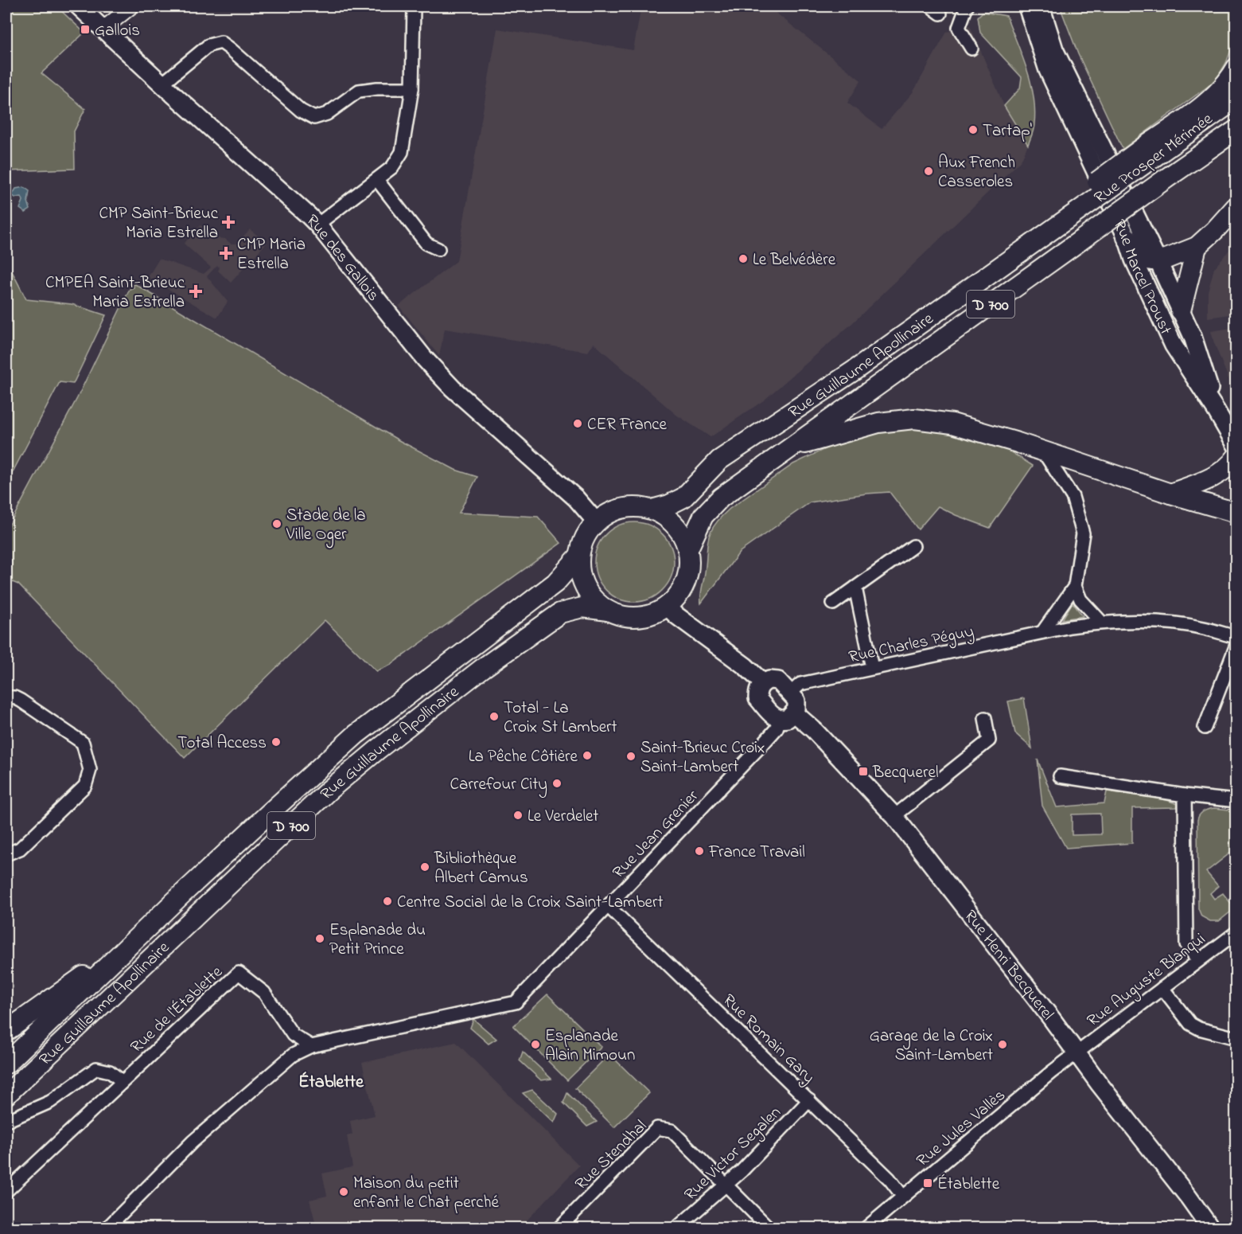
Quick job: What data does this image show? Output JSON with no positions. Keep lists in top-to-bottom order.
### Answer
{
  "streets": {
    "main road": [
      "Rue Prosper Mérimée",
      "Rue des Gallois",
      "Rue Marcel Proust",
      "D 700",
      "Rue Guillaume Apollinaire",
      "Rue Henri Becquerel"
    ],
    "street": [
      "Rue Charles Péguy",
      "Rue Jean Grenier",
      "Rue Auguste Blanqui",
      "Rue de l'Établette",
      "Rue Romain Gary",
      "Rue Jules Vallès",
      "Rue Victor Segalen",
      "Rue Stendhal"
    ]
  },
  "crossings": [
    ["Rue Prosper Mérimée", "Rue Guillaume Apollinaire"],
    ["Rue des Gallois", "Rue Guillaume Apollinaire"],
    ["Rue Charles Péguy", "Rue Jean Grenier"],
    ["Rue Charles Péguy", "Rue Henri Becquerel"],
    ["Rue Jean Grenier", "Rue Henri Becquerel"],
    ["Rue Jean Grenier", "Rue de l'Établette"],
    ["Rue Jean Grenier", "Rue Romain Gary"],
    ["Rue Henri Becquerel", "Rue Auguste Blanqui"],
    ["Rue Henri Becquerel", "Rue Jules Vallès"],
    ["Rue Auguste Blanqui", "Rue Jules Vallès"],
    ["Rue Romain Gary", "Rue Jules Vallès"],
    ["Rue Romain Gary", "Rue Victor Segalen"],
    ["Rue Victor Segalen", "Rue Stendhal"]
  ],
  "districts": ["Établette"],
  "places": {
    "transit": ["Gallois", "Becquerel", "Établette"],
    "other": [
      "Tartap'",
      "Aux French Casseroles",
      "Le Belvédère",
      "CER France",
      "Stade de la Ville Oger",
      "Total - La Croix St Lambert",
      "Total Access",
      "La Pêche Côtière",
      "Saint-Brieuc Croix Saint-Lambert",
      "Carrefour City",
      "Le Verdelet",
      "France Travail",
      "Bibliothèque Albert Camus",
      "Centre Social de la Croix Saint-Lambert",
      "Esplanade du Petit Prince",
      "Esplanade Alain Mimoun",
      "Garage de la Croix Saint-Lambert",
      "Maison du petit enfant le Chat perché"
    ],
    "health": ["CMP Saint-Brieuc Maria Estrella", "CMP Maria Estrella", "CMPEA Saint-Brieuc Maria Estrella"]
  }
}
